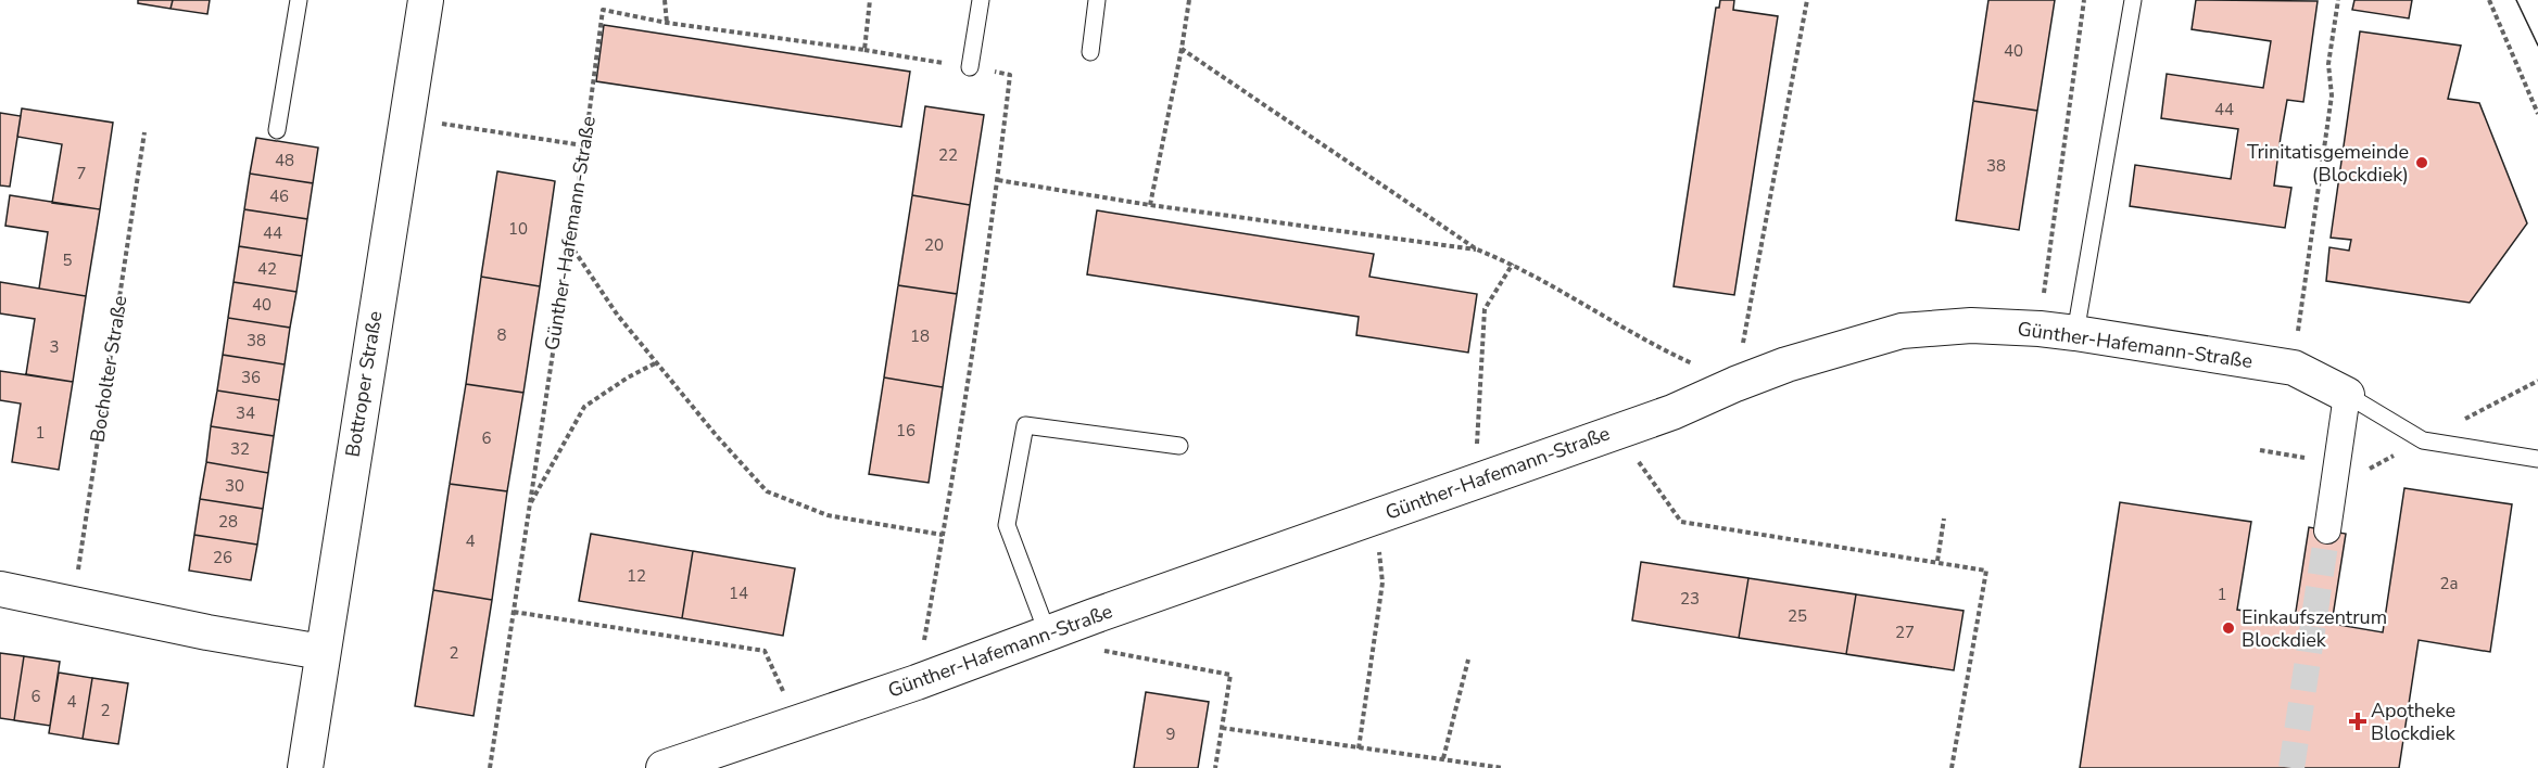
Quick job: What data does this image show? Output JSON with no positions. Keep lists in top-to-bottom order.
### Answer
{
  "streets": {
    "street": ["Günther-Hafemann-Straße", "Bottroper Straße"],
    "path": ["Bocholter Straße"]
  },
  "places": {
    "other": ["Trinitatisgemeinde (Blockdiek)", "Einkaufszentrum Blockdiek"],
    "health": ["Apotheke Blockdiek"]
  },
  "house_numbers": [
    "40",
    "44",
    "22",
    "48",
    "38",
    "7",
    "46",
    "10",
    "44",
    "20",
    "5",
    "42",
    "40",
    "8",
    "18",
    "38",
    "3",
    "36",
    "34",
    "16",
    "1",
    "6",
    "32",
    "30",
    "28",
    "4",
    "26",
    "12",
    "2a",
    "14",
    "1",
    "23",
    "25",
    "27",
    "2",
    "6",
    "4",
    "2",
    "9"
  ]
}
